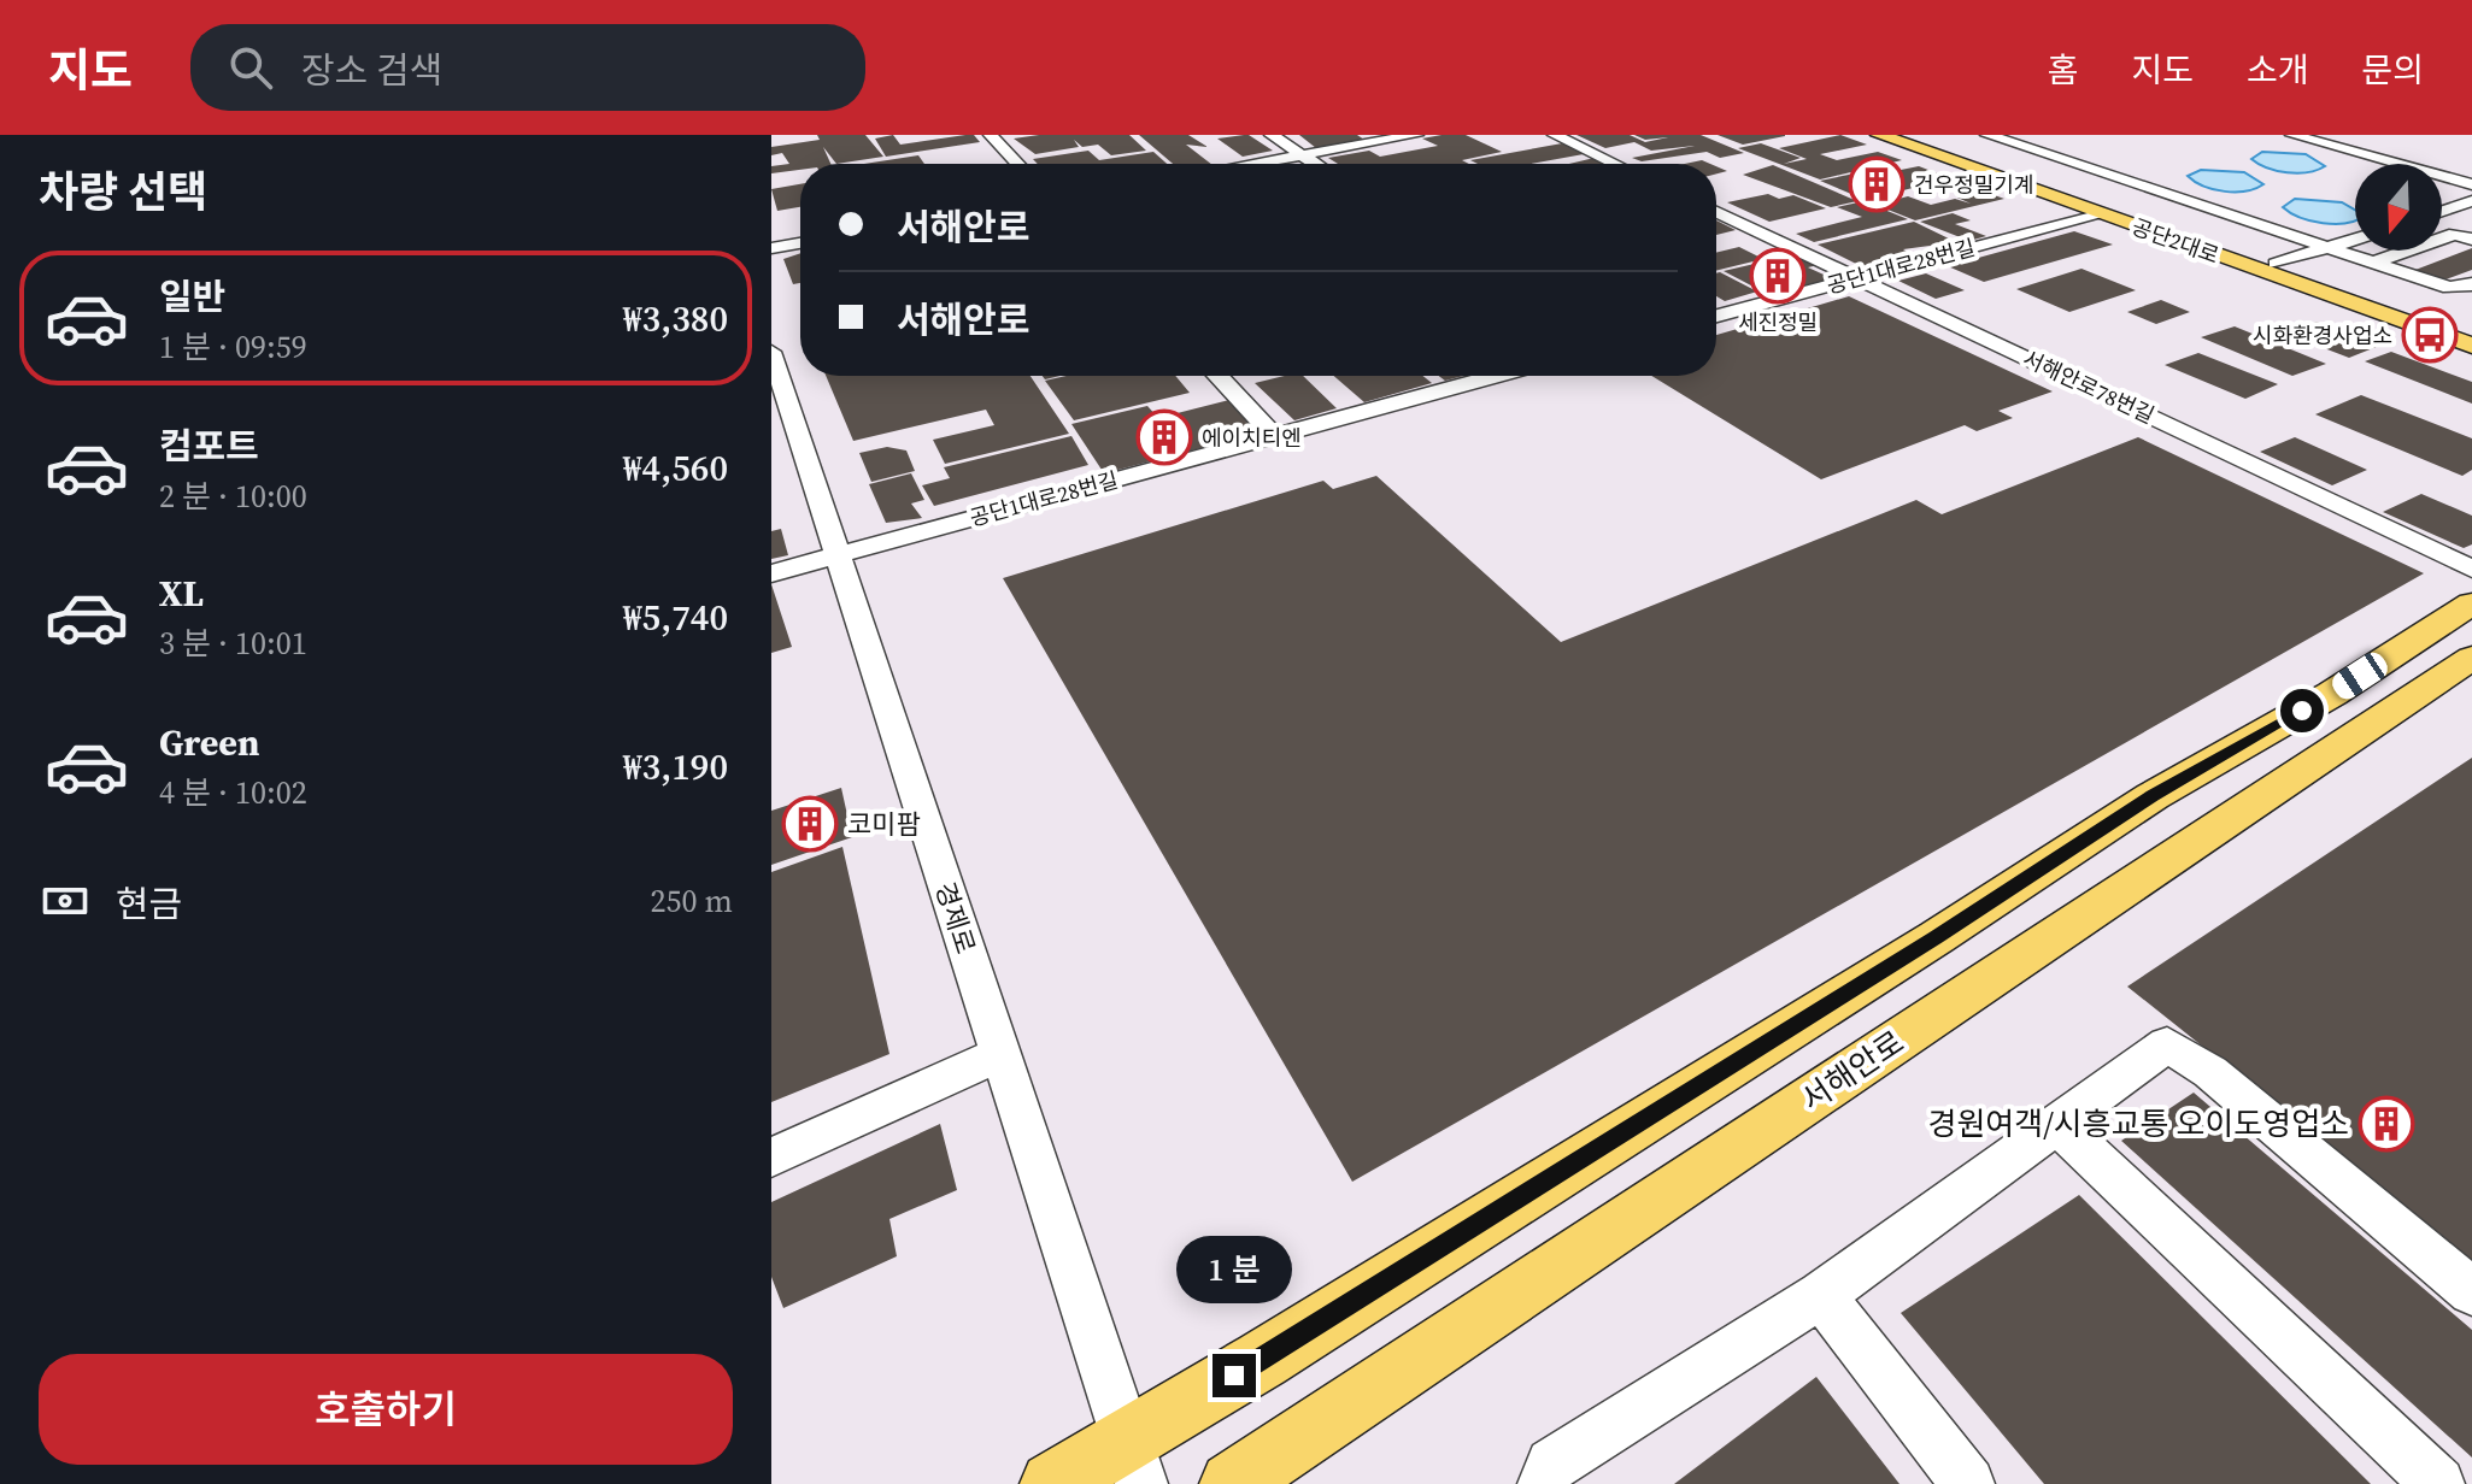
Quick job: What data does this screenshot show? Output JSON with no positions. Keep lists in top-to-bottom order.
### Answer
{
  "streets": {
    "main road": ["공단2대로", "서해안로"],
    "street": ["공단1대로28번길", "서해안로78번길", "경제로"]
  },
  "crossings": [
    ["공단2대로", "공단1대로28번길"],
    ["공단1대로28번길", "서해안로78번길"],
    ["공단1대로28번길", "경제로"]
  ],
  "places": {
    "building": [
      "건우정밀기계",
      "세진정밀",
      "에이치티엔",
      "코미팜",
      "경원여객/시흥교통 오이도영업소"
    ],
    "bus stop": ["시화환경사업소"]
  },
  "north": "bottom",
  "page": {
    "header": "지도",
    "search": "장소 검색",
    "nav": [
      "홈",
      "지도",
      "소개",
      "문의"
    ],
    "heading": "차량 선택",
    "banner": ["서해안로", "서해안로"],
    "list": [
      {
        "name": "일반",
        "note": "1 분 · 09:59",
        "value": "₩3,380"
      },
      {
        "name": "컴포트",
        "note": "2 분 · 10:00",
        "value": "₩4,560"
      },
      {
        "name": "XL",
        "note": "3 분 · 10:01",
        "value": "₩5,740"
      },
      {
        "name": "Green",
        "note": "4 분 · 10:02",
        "value": "₩3,190"
      }
    ],
    "pay": ["현금", "250 m"],
    "bubble": "1 분",
    "buttons": "호출하기"
  }
}
